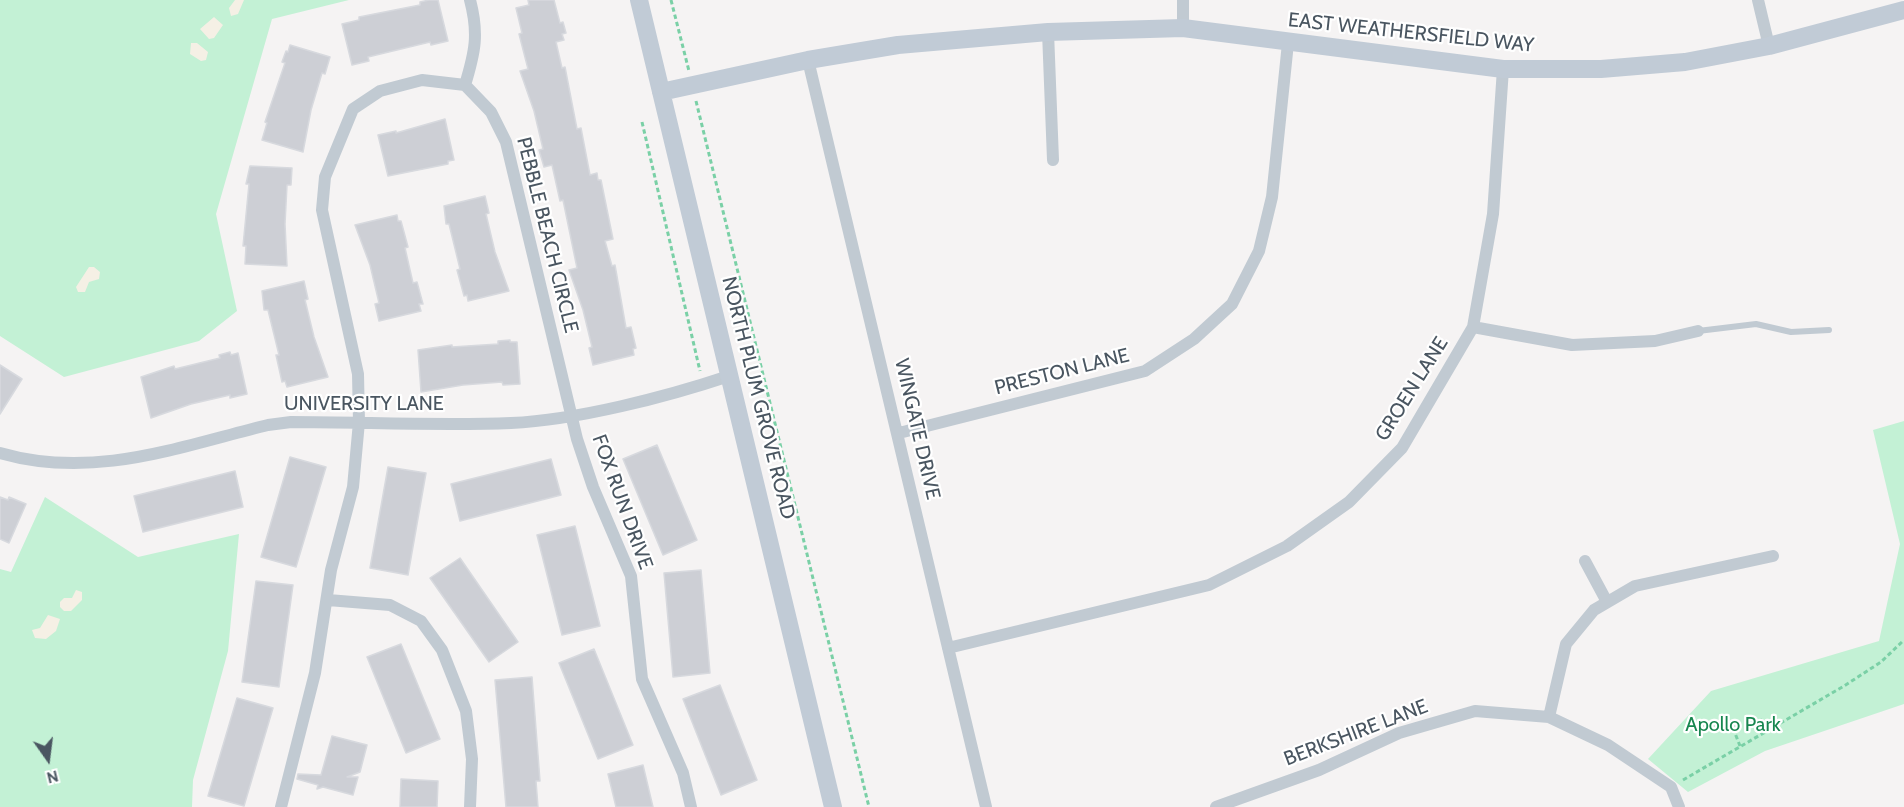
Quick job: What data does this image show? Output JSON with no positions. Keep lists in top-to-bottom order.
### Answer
{
  "streets": {
    "street": [
      "EAST WEATHERSFIELD WAY",
      "PEBBLE BEACH CIRCLE",
      "PRESTON LANE",
      "GROEN LANE",
      "NORTH PLUM GROVE ROAD",
      "UNIVERSITY LANE",
      "WINGATE DRIVE",
      "FOX RUN DRIVE",
      "BERKSHIRE LANE"
    ]
  },
  "crossings": [
    ["EAST WEATHERSFIELD WAY", "PRESTON LANE"],
    ["EAST WEATHERSFIELD WAY", "GROEN LANE"],
    ["EAST WEATHERSFIELD WAY", "NORTH PLUM GROVE ROAD"],
    ["EAST WEATHERSFIELD WAY", "WINGATE DRIVE"],
    ["PEBBLE BEACH CIRCLE", "UNIVERSITY LANE"],
    ["PEBBLE BEACH CIRCLE", "FOX RUN DRIVE"],
    ["PRESTON LANE", "WINGATE DRIVE"],
    ["GROEN LANE", "WINGATE DRIVE"],
    ["NORTH PLUM GROVE ROAD", "UNIVERSITY LANE"],
    ["UNIVERSITY LANE", "FOX RUN DRIVE"]
  ],
  "parks": ["Apollo Park"],
  "north": "bottom"
}
